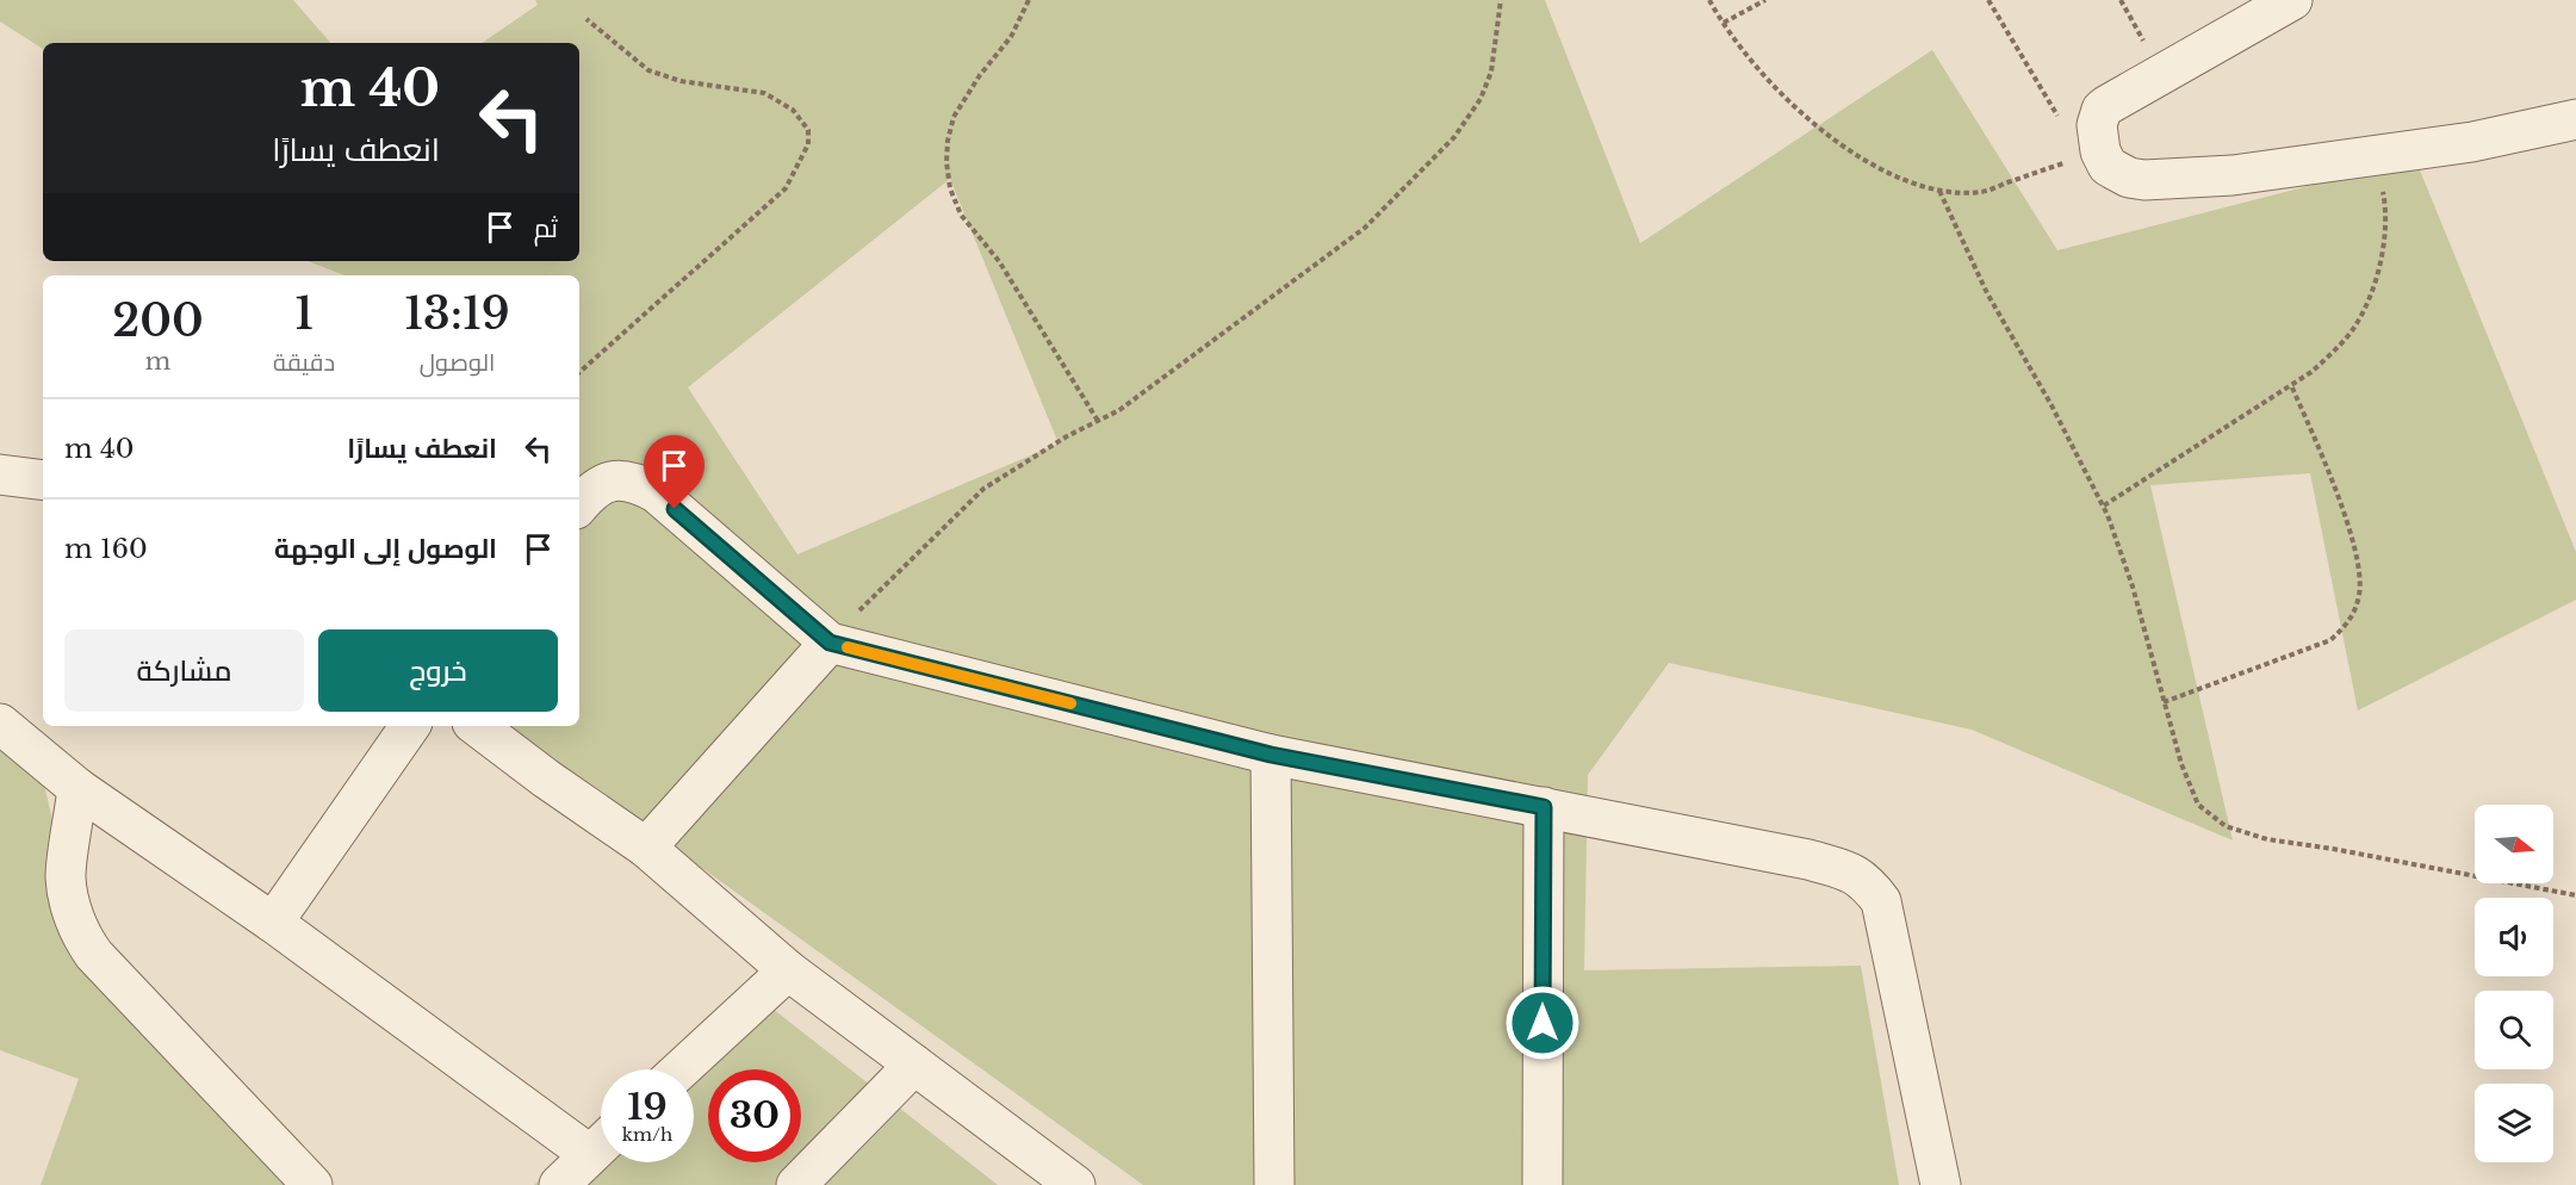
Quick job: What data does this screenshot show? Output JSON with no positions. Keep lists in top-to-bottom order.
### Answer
{
  "north": "right",
  "page": {
    "turn": ["40 m", "انعطف يسارًا"],
    "then": "ثم",
    "eta": [
      "13:19",
      "الوصول",
      "1",
      "دقيقة",
      "200",
      "m"
    ],
    "list": [
      {
        "name": "انعطف يسارًا",
        "value": "40 m"
      },
      {
        "name": "الوصول إلى الوجهة",
        "value": "160 m"
      }
    ],
    "buttons": ["خروج", "مشاركة"],
    "speed": "19 km/h",
    "limit": "30"
  }
}
